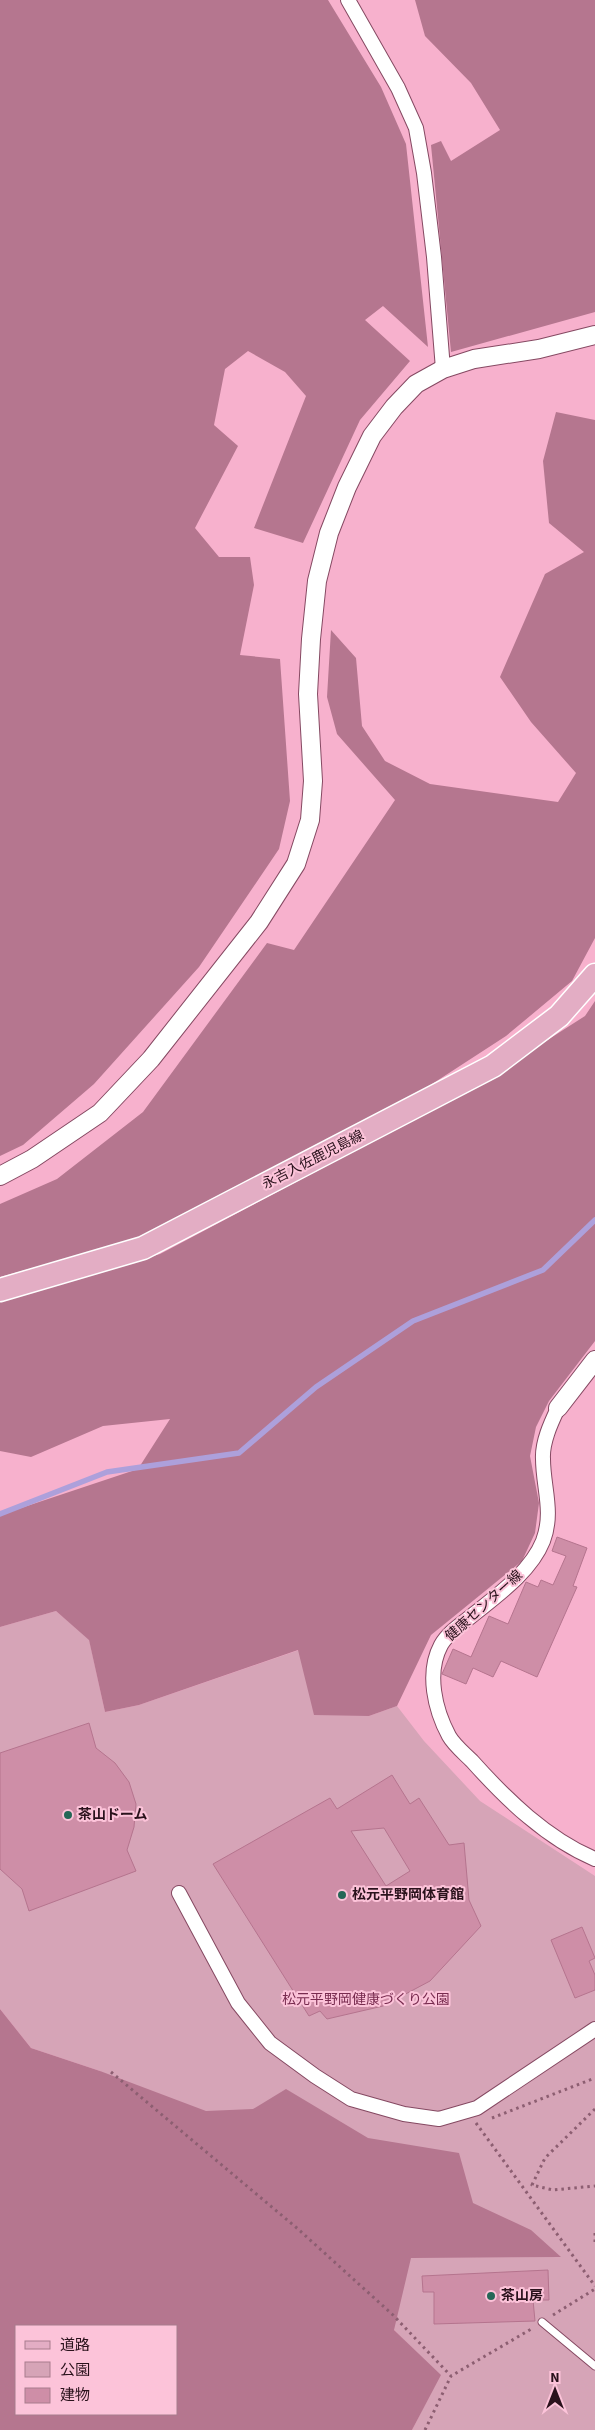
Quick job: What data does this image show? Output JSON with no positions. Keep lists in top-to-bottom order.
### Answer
{
  "streets": {
    "main road": ["永吉入佐鹿児島線"],
    "street": ["健康センター線"]
  },
  "parks": ["松元平野岡健康づくり公園"],
  "places": ["茶山ドーム", "松元平野岡体育館", "茶山房"],
  "legend": ["道路", "公園", "建物"],
  "north": "top"
}
